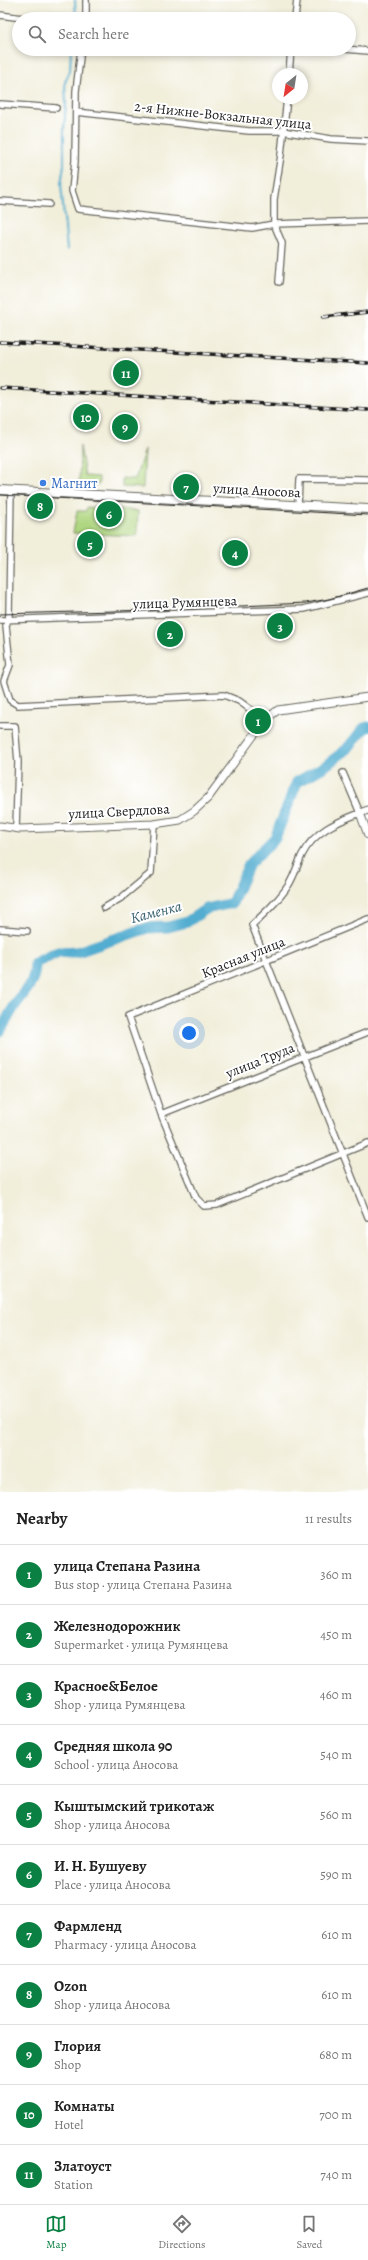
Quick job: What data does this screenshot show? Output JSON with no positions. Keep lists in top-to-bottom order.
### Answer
{
  "streets": {
    "main road": ["улица Аносова"],
    "street": [
      "2-я Нижне-Вокзальная улица",
      "улица Румянцева",
      "улица Свердлова",
      "Красная улица",
      "улица Труда"
    ]
  },
  "crossings": [
    ["Красная улица", "улица Труда"]
  ],
  "water": ["Каменка"],
  "places": ["Магнит"],
  "north": "bottom left",
  "page": {
    "search": "Search here",
    "pins": [
      "11",
      "10",
      "9",
      "7",
      "8",
      "6",
      "5",
      "4",
      "3",
      "2",
      "1"
    ],
    "heading": ["Nearby", "11 results"],
    "list": [
      {
        "mark": "1",
        "name": "улица Степана Разина",
        "note": "Bus stop · улица Степана Разина",
        "value": "360 m"
      },
      {
        "mark": "2",
        "name": "Железнодорожник",
        "note": "Supermarket · улица Румянцева",
        "value": "450 m"
      },
      {
        "mark": "3",
        "name": "Красное&Белое",
        "note": "Shop · улица Румянцева",
        "value": "460 m"
      },
      {
        "mark": "4",
        "name": "Средняя школа 90",
        "note": "School · улица Аносова",
        "value": "540 m"
      },
      {
        "mark": "5",
        "name": "Кыштымский трикотаж",
        "note": "Shop · улица Аносова",
        "value": "560 m"
      },
      {
        "mark": "6",
        "name": "И. Н. Бушуеву",
        "note": "Place · улица Аносова",
        "value": "590 m"
      },
      {
        "mark": "7",
        "name": "Фармленд",
        "note": "Pharmacy · улица Аносова",
        "value": "610 m"
      },
      {
        "mark": "8",
        "name": "Ozon",
        "note": "Shop · улица Аносова",
        "value": "610 m"
      },
      {
        "mark": "9",
        "name": "Глория",
        "note": "Shop",
        "value": "680 m"
      },
      {
        "mark": "10",
        "name": "Комнаты",
        "note": "Hotel",
        "value": "700 m"
      },
      {
        "mark": "11",
        "name": "Златоуст",
        "note": "Station",
        "value": "740 m"
      }
    ],
    "nav": ["Map", "Directions", "Saved"]
  }
}
